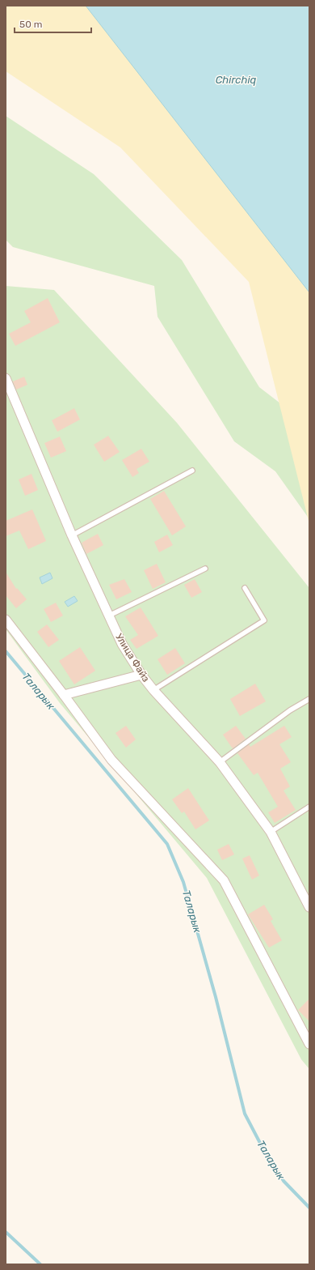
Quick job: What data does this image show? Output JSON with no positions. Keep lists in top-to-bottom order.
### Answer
{
  "streets": {
    "street": ["Улица Файз"]
  },
  "water": ["Chirchiq", "Таларык"],
  "scale_bar": "50 m"
}
